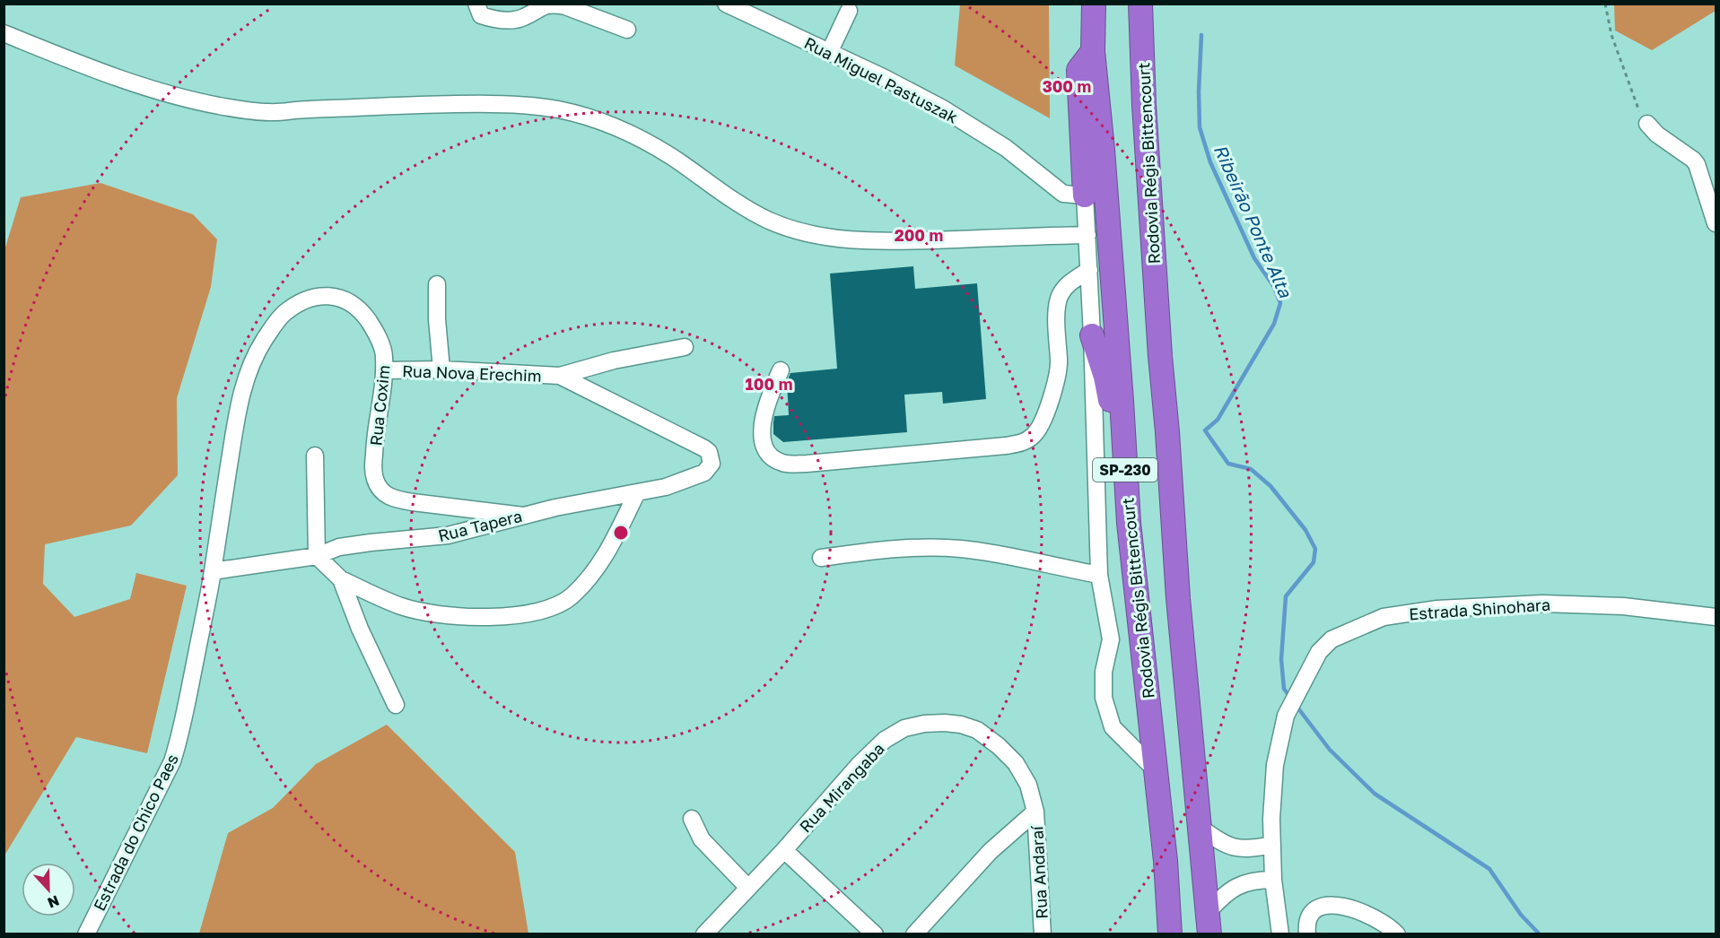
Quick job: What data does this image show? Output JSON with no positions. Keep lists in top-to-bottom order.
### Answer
{
  "streets": {
    "highway": ["Rodovia Régis Bittencourt", "SP-230"],
    "street": [
      "Rua Miguel Pastuszak",
      "Rua Nova Erechim",
      "Rua Coxim",
      "Rua Tapera",
      "Estrada Shinohara",
      "Rua Mirangaba",
      "Estrada do Chico Paes",
      "Rua Andaraí"
    ]
  },
  "crossings": [
    ["Rua Nova Erechim", "Rua Coxim"],
    ["Rua Nova Erechim", "Rua Tapera"],
    ["Rua Coxim", "Rua Tapera"],
    ["Rua Coxim", "Estrada do Chico Paes"],
    ["Rua Tapera", "Estrada do Chico Paes"],
    ["Rua Mirangaba", "Rua Andaraí"]
  ],
  "water": ["Ribeirão Ponte Alta"],
  "north": "bottom",
  "rings": ["300 m", "200 m", "100 m"]
}
